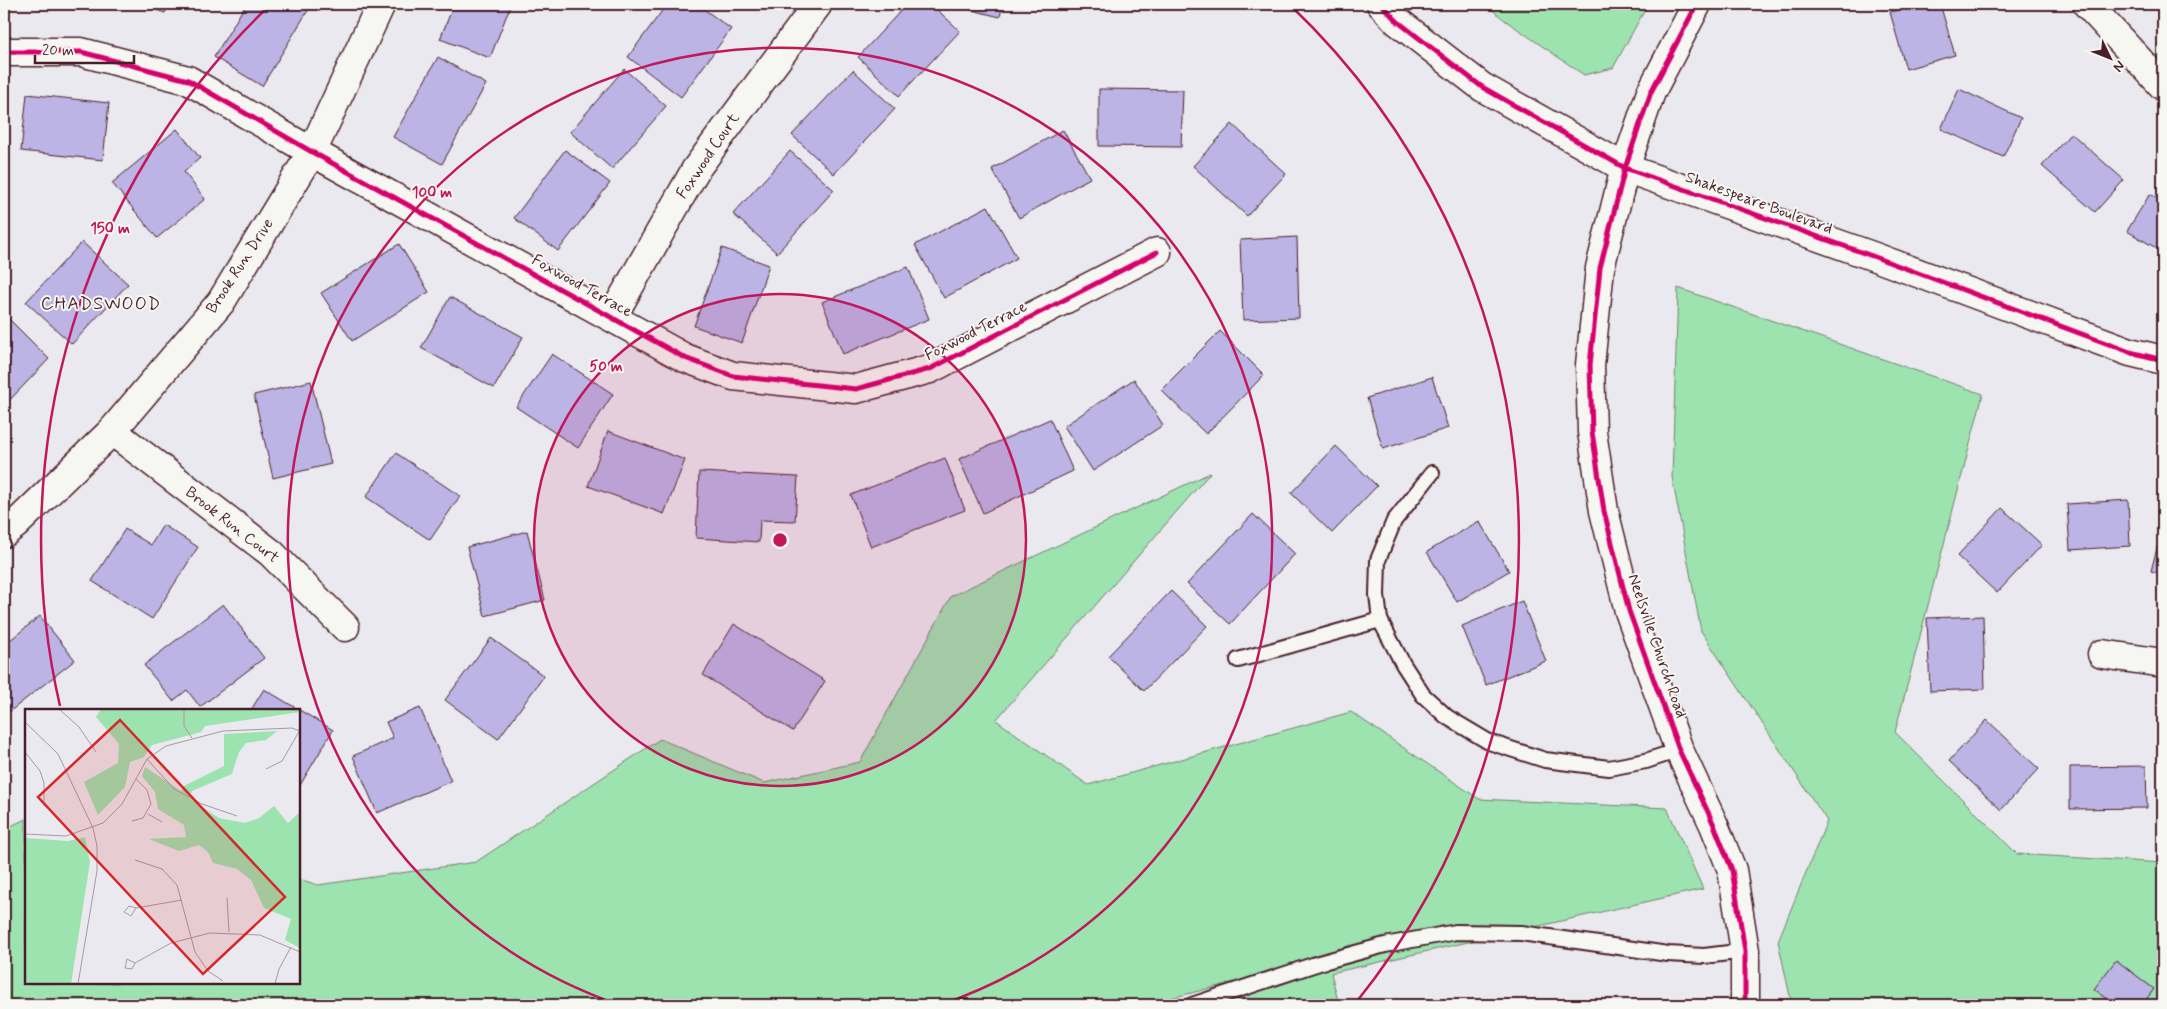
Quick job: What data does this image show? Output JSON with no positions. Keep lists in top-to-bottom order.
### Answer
{
  "streets": {
    "street": [
      "Foxwood Court",
      "Shakespeare Boulevard",
      "Brook Run Drive",
      "Foxwood Terrace",
      "Brook Run Court",
      "Neelsville Church Road"
    ]
  },
  "crossings": [
    ["Foxwood Court", "Foxwood Terrace"],
    ["Shakespeare Boulevard", "Neelsville Church Road"],
    ["Brook Run Drive", "Foxwood Terrace"],
    ["Brook Run Drive", "Brook Run Court"]
  ],
  "districts": ["CHADSWOOD"],
  "scale_bar": "20 m",
  "north": "bottom right",
  "rings": ["100 m", "150 m", "50 m"]
}
